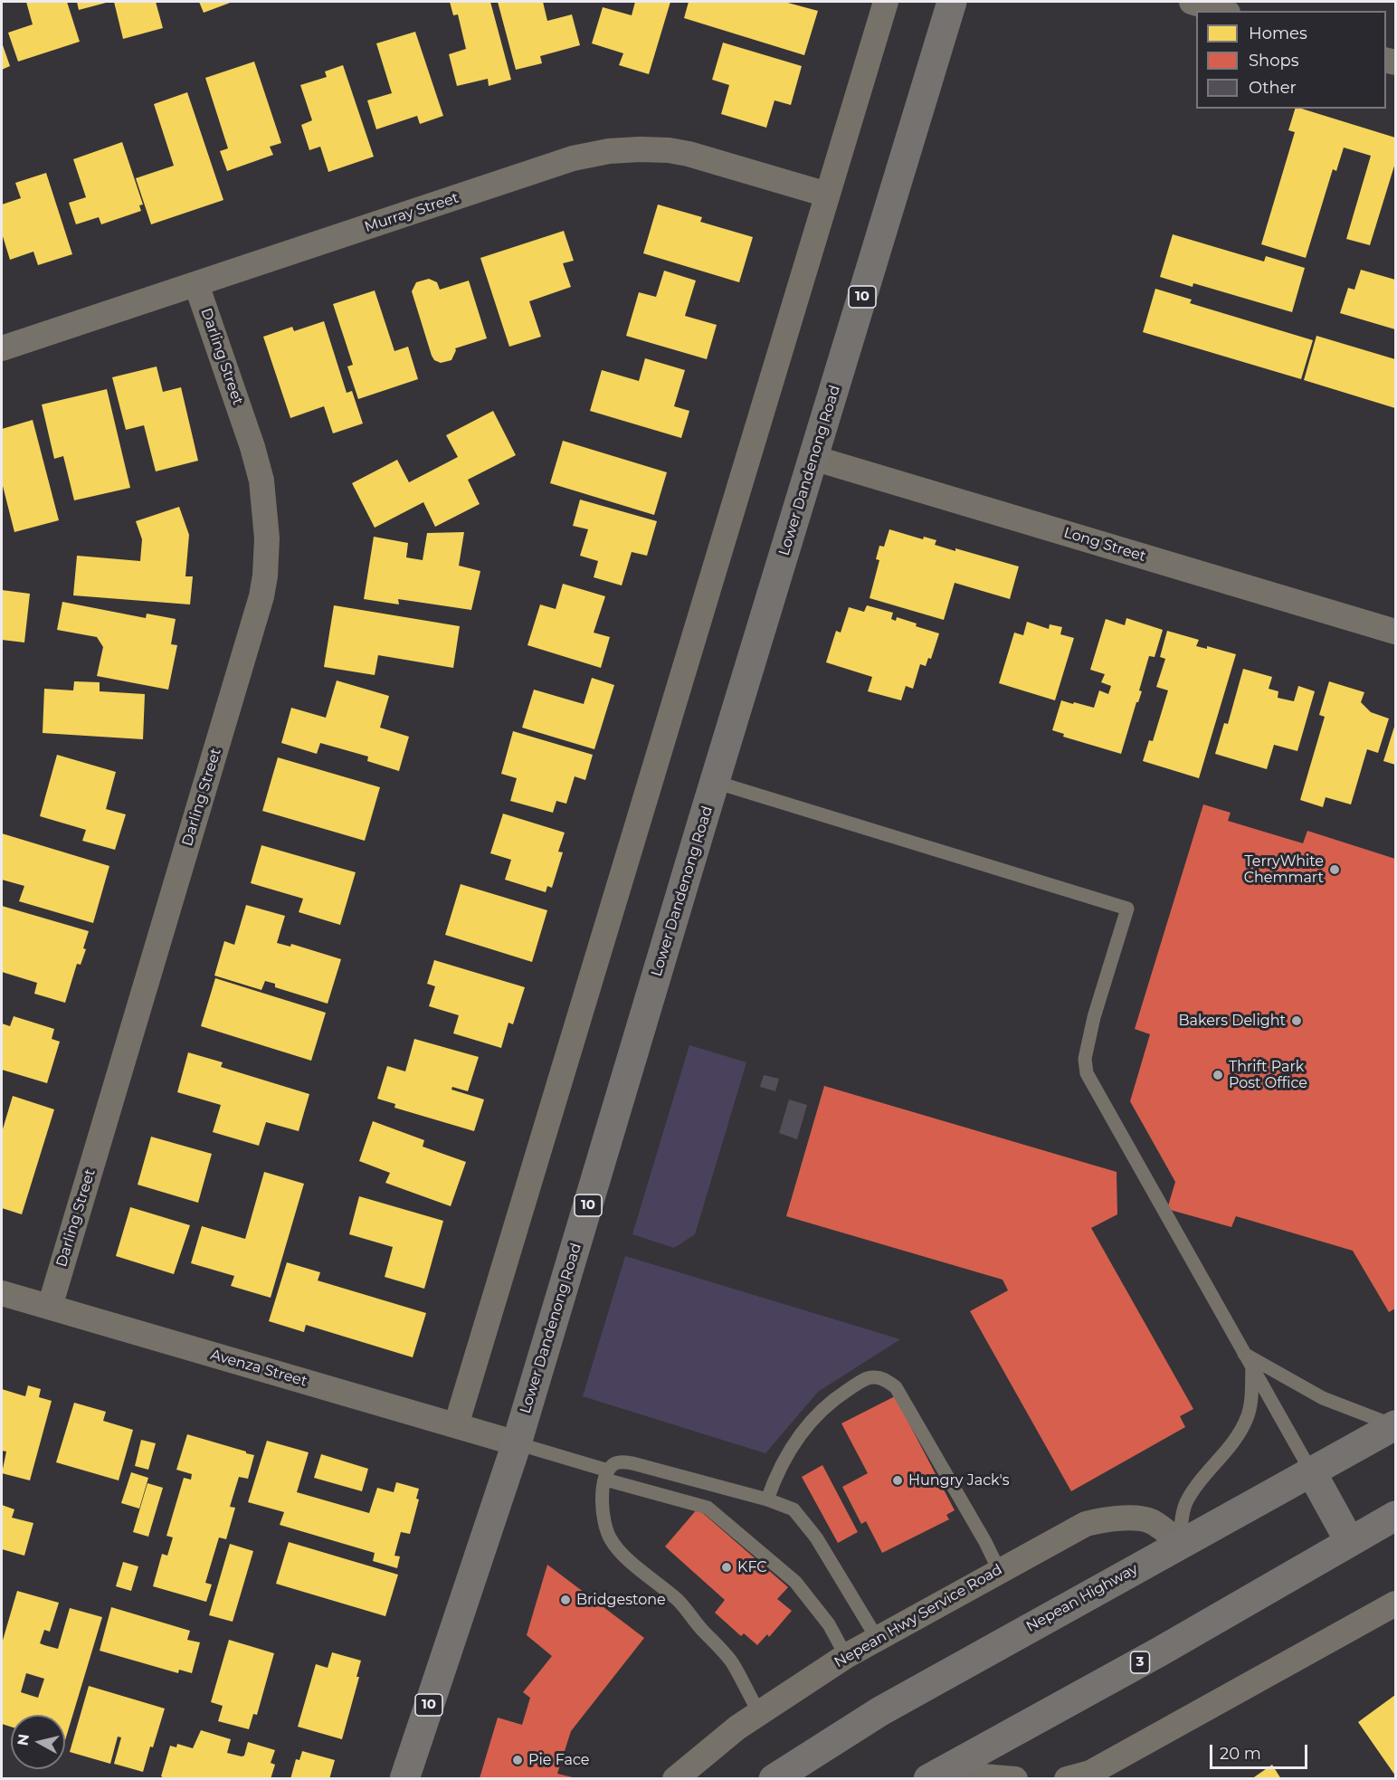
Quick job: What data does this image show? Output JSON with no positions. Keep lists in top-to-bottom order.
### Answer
{
  "streets": {
    "highway": [
      "10",
      "Lower Dandenong Road",
      "Nepean Highway",
      "3"
    ],
    "street": [
      "Murray Street",
      "Darling Street",
      "Long Street",
      "Avenza Street",
      "Nepean Hwy Service Road"
    ]
  },
  "crossings": [
    ["Murray Street", "Darling Street"],
    ["Darling Street", "Avenza Street"],
    ["Lower Dandenong Road", "Long Street"],
    ["Lower Dandenong Road", "Avenza Street"],
    ["Nepean Highway", "Nepean Hwy Service Road"]
  ],
  "places": [
    "TerryWhite Chemmart",
    "Bakers Delight",
    "Thrift Park Post Office",
    "Hungry Jack's",
    "KFC",
    "Bridgestone",
    "Pie Face"
  ],
  "legend": ["Homes", "Shops", "Other"],
  "scale_bar": "20 m",
  "north": "left"
}
